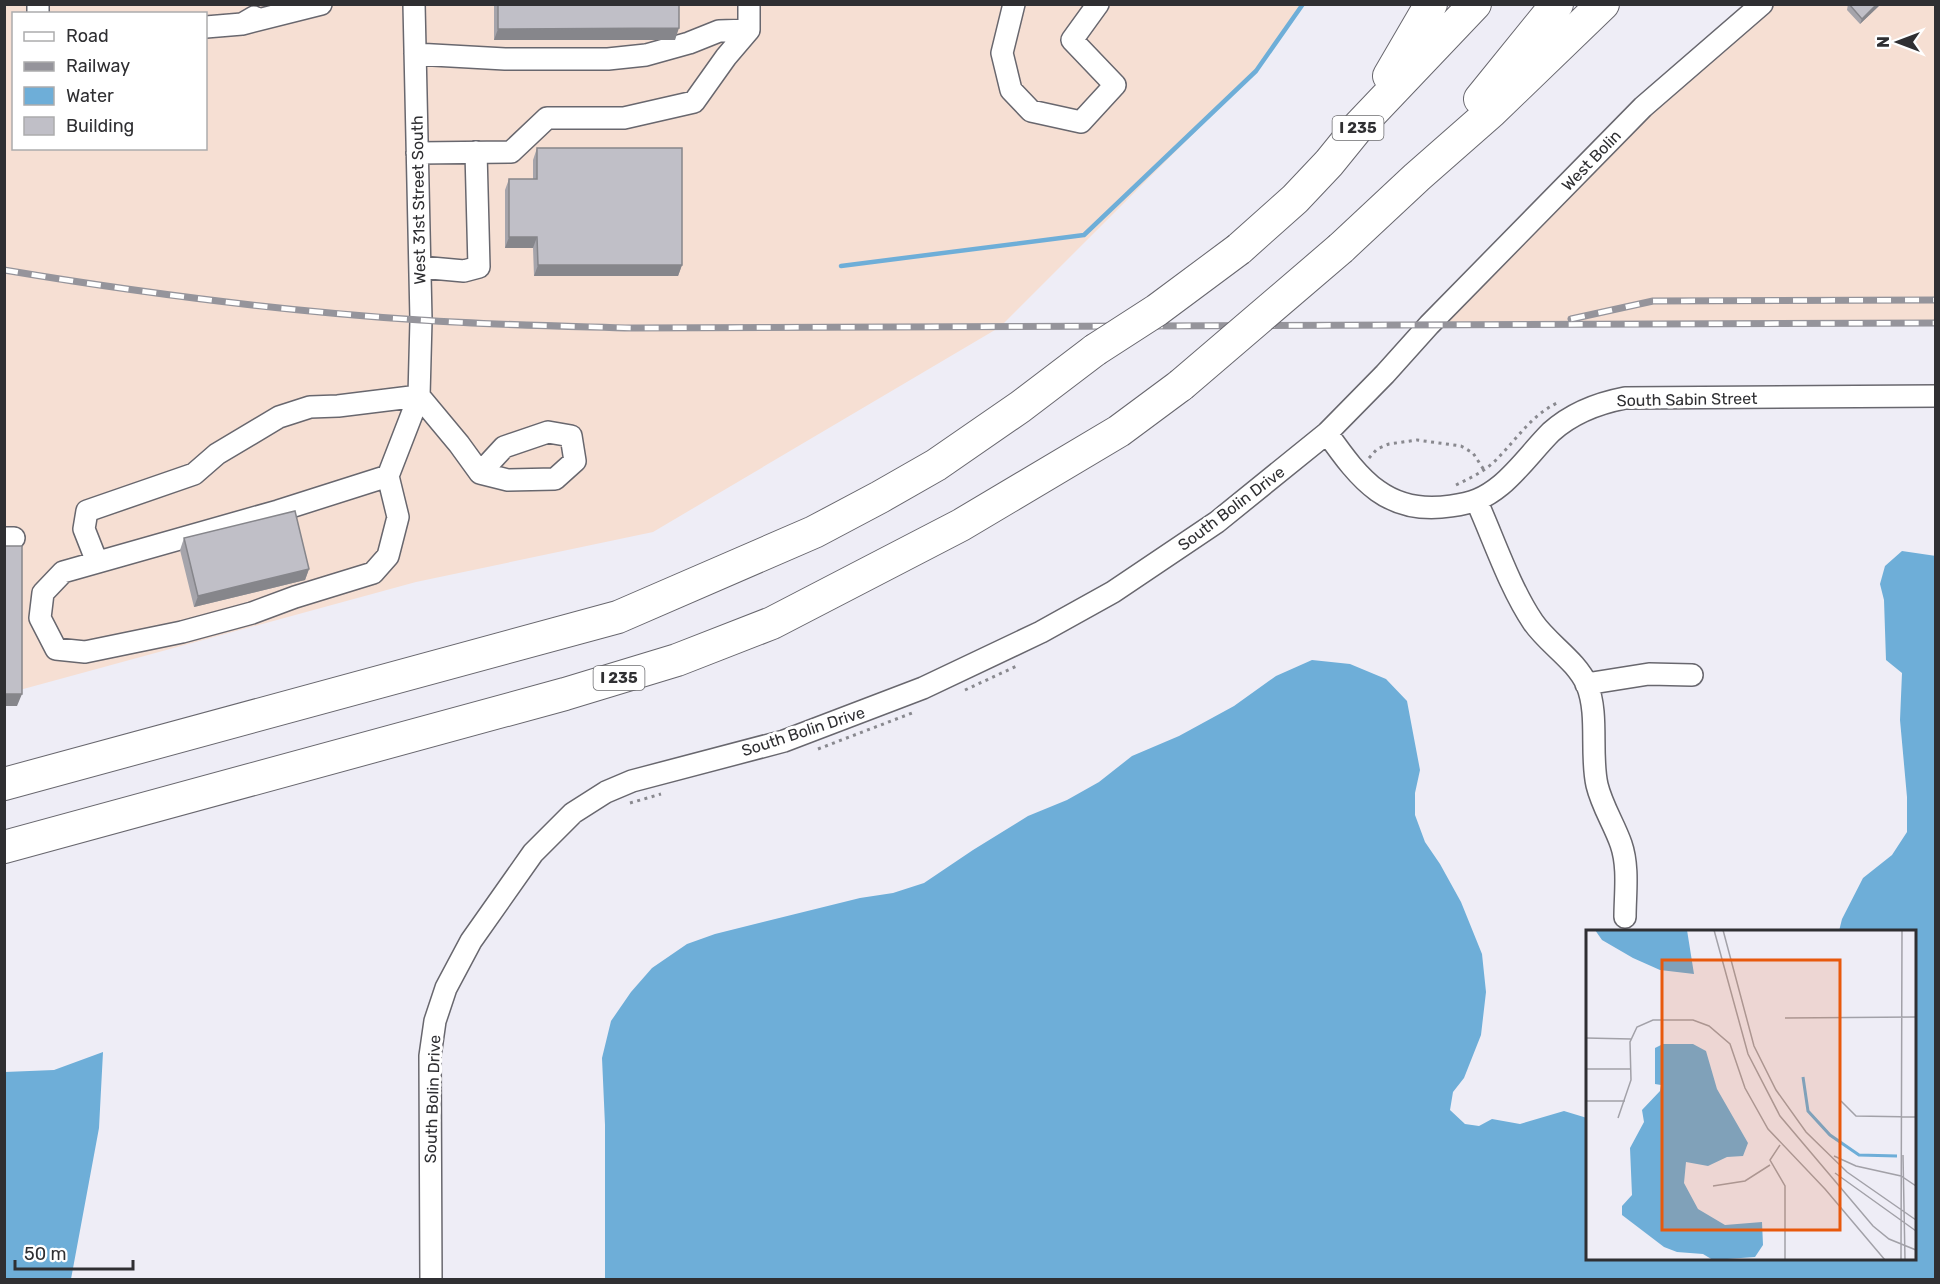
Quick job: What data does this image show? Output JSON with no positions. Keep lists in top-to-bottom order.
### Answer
{
  "streets": {
    "highway": ["I 235"],
    "street": [
      "West Bolin",
      "West 31st Street South",
      "South Sabin Street",
      "South Bolin Drive"
    ]
  },
  "crossings": [
    ["West Bolin", "South Bolin Drive"],
    ["South Sabin Street", "South Bolin Drive"]
  ],
  "legend": [
    "Road",
    "Railway",
    "Water",
    "Building"
  ],
  "scale_bar": "50 m",
  "north": "left"
}
